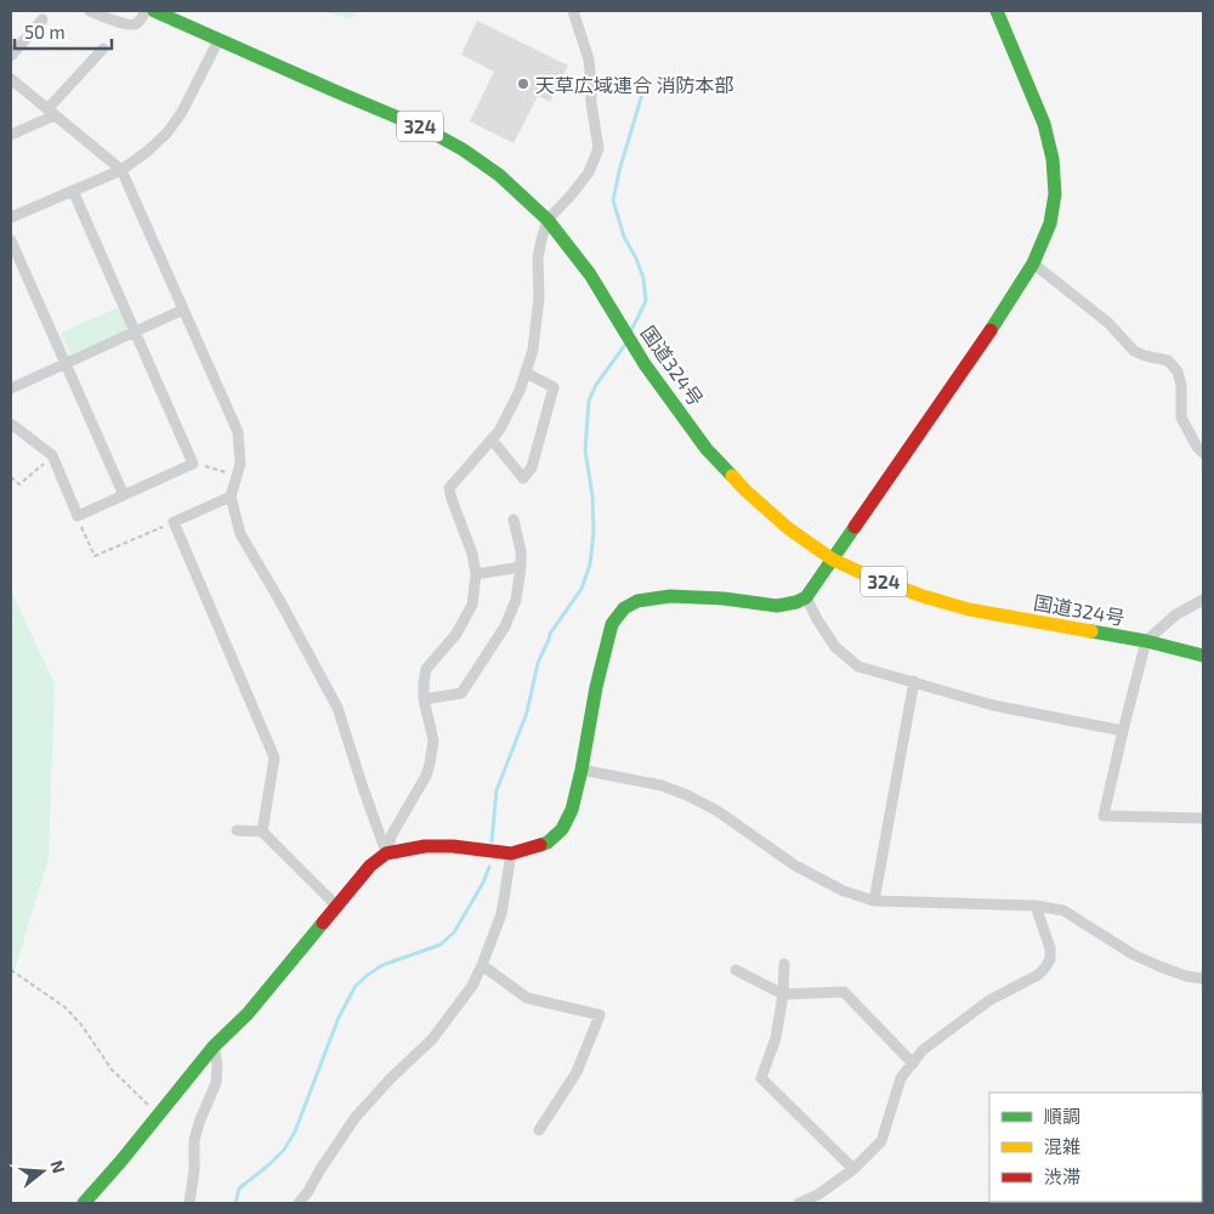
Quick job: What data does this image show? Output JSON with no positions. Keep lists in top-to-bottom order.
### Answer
{
  "streets": {
    "main road": ["324", "国道324号"]
  },
  "places": ["天草広域連合 消防本部"],
  "legend": ["順調", "混雑", "渋滞"],
  "scale_bar": "50 m",
  "north": "right"
}
